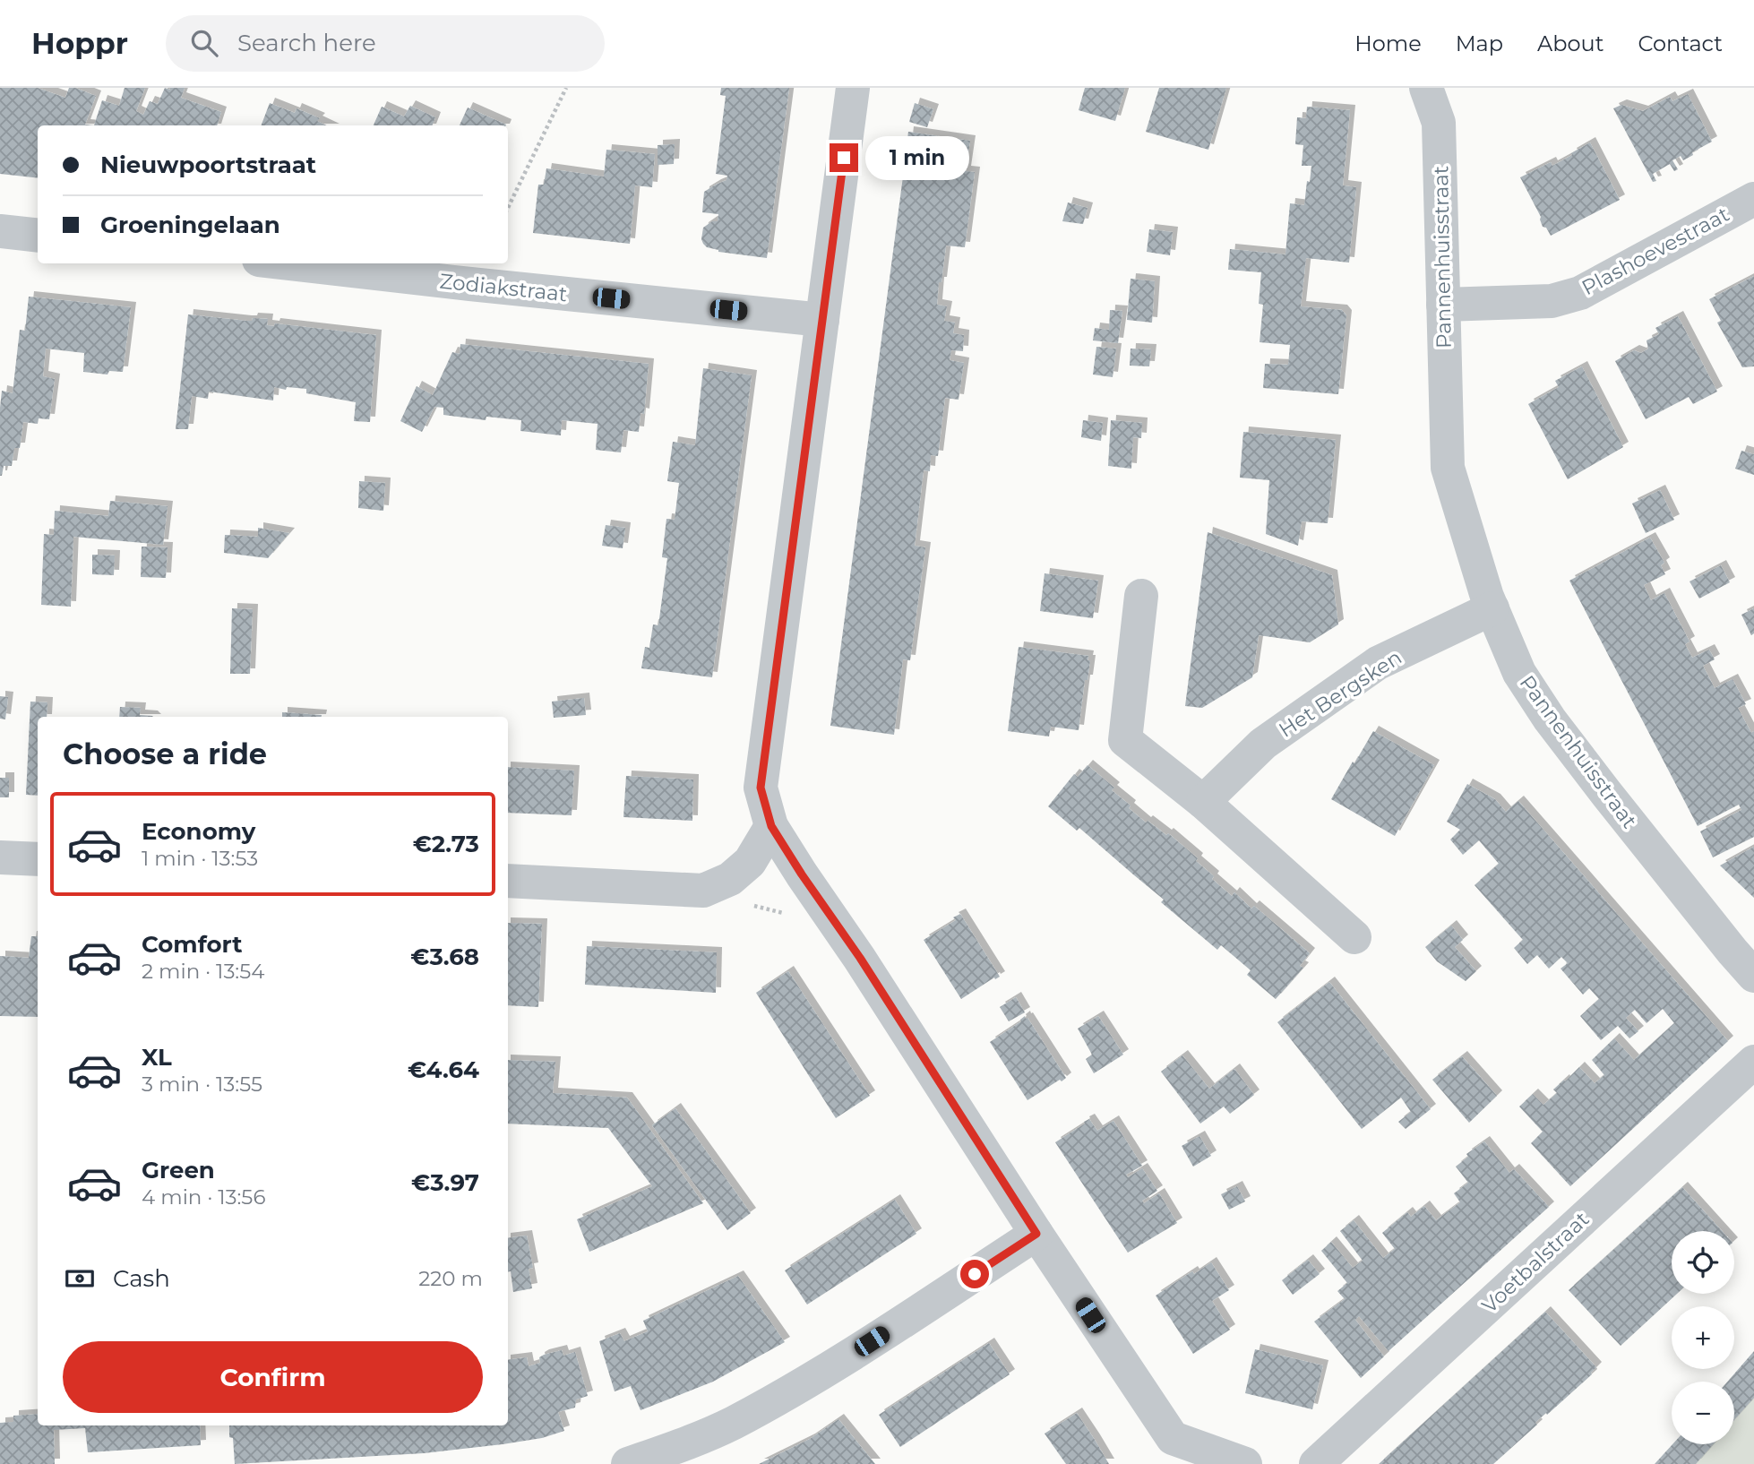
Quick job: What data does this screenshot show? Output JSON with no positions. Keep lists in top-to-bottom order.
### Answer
{
  "streets": {
    "street": [
      "Plashoevestraat",
      "Pannenhuisstraat",
      "Zodiakstraat",
      "Het Bergsken",
      "Voetbalstraat"
    ]
  },
  "crossings": [
    ["Plashoevestraat", "Pannenhuisstraat"],
    ["Pannenhuisstraat", "Het Bergsken"]
  ],
  "page": {
    "header": "Hoppr",
    "search": "Search here",
    "nav": [
      "Home",
      "Map",
      "About",
      "Contact"
    ],
    "banner": ["Nieuwpoortstraat", "Groeningelaan"],
    "bubble": "1 min",
    "heading": "Choose a ride",
    "list": [
      {
        "name": "Economy",
        "note": "1 min · 13:53",
        "value": "€2.73"
      },
      {
        "name": "Comfort",
        "note": "2 min · 13:54",
        "value": "€3.68"
      },
      {
        "name": "XL",
        "note": "3 min · 13:55",
        "value": "€4.64"
      },
      {
        "name": "Green",
        "note": "4 min · 13:56",
        "value": "€3.97"
      }
    ],
    "map_buttons": ["+", "−"],
    "pay": ["Cash", "220 m"],
    "buttons": "Confirm"
  }
}
